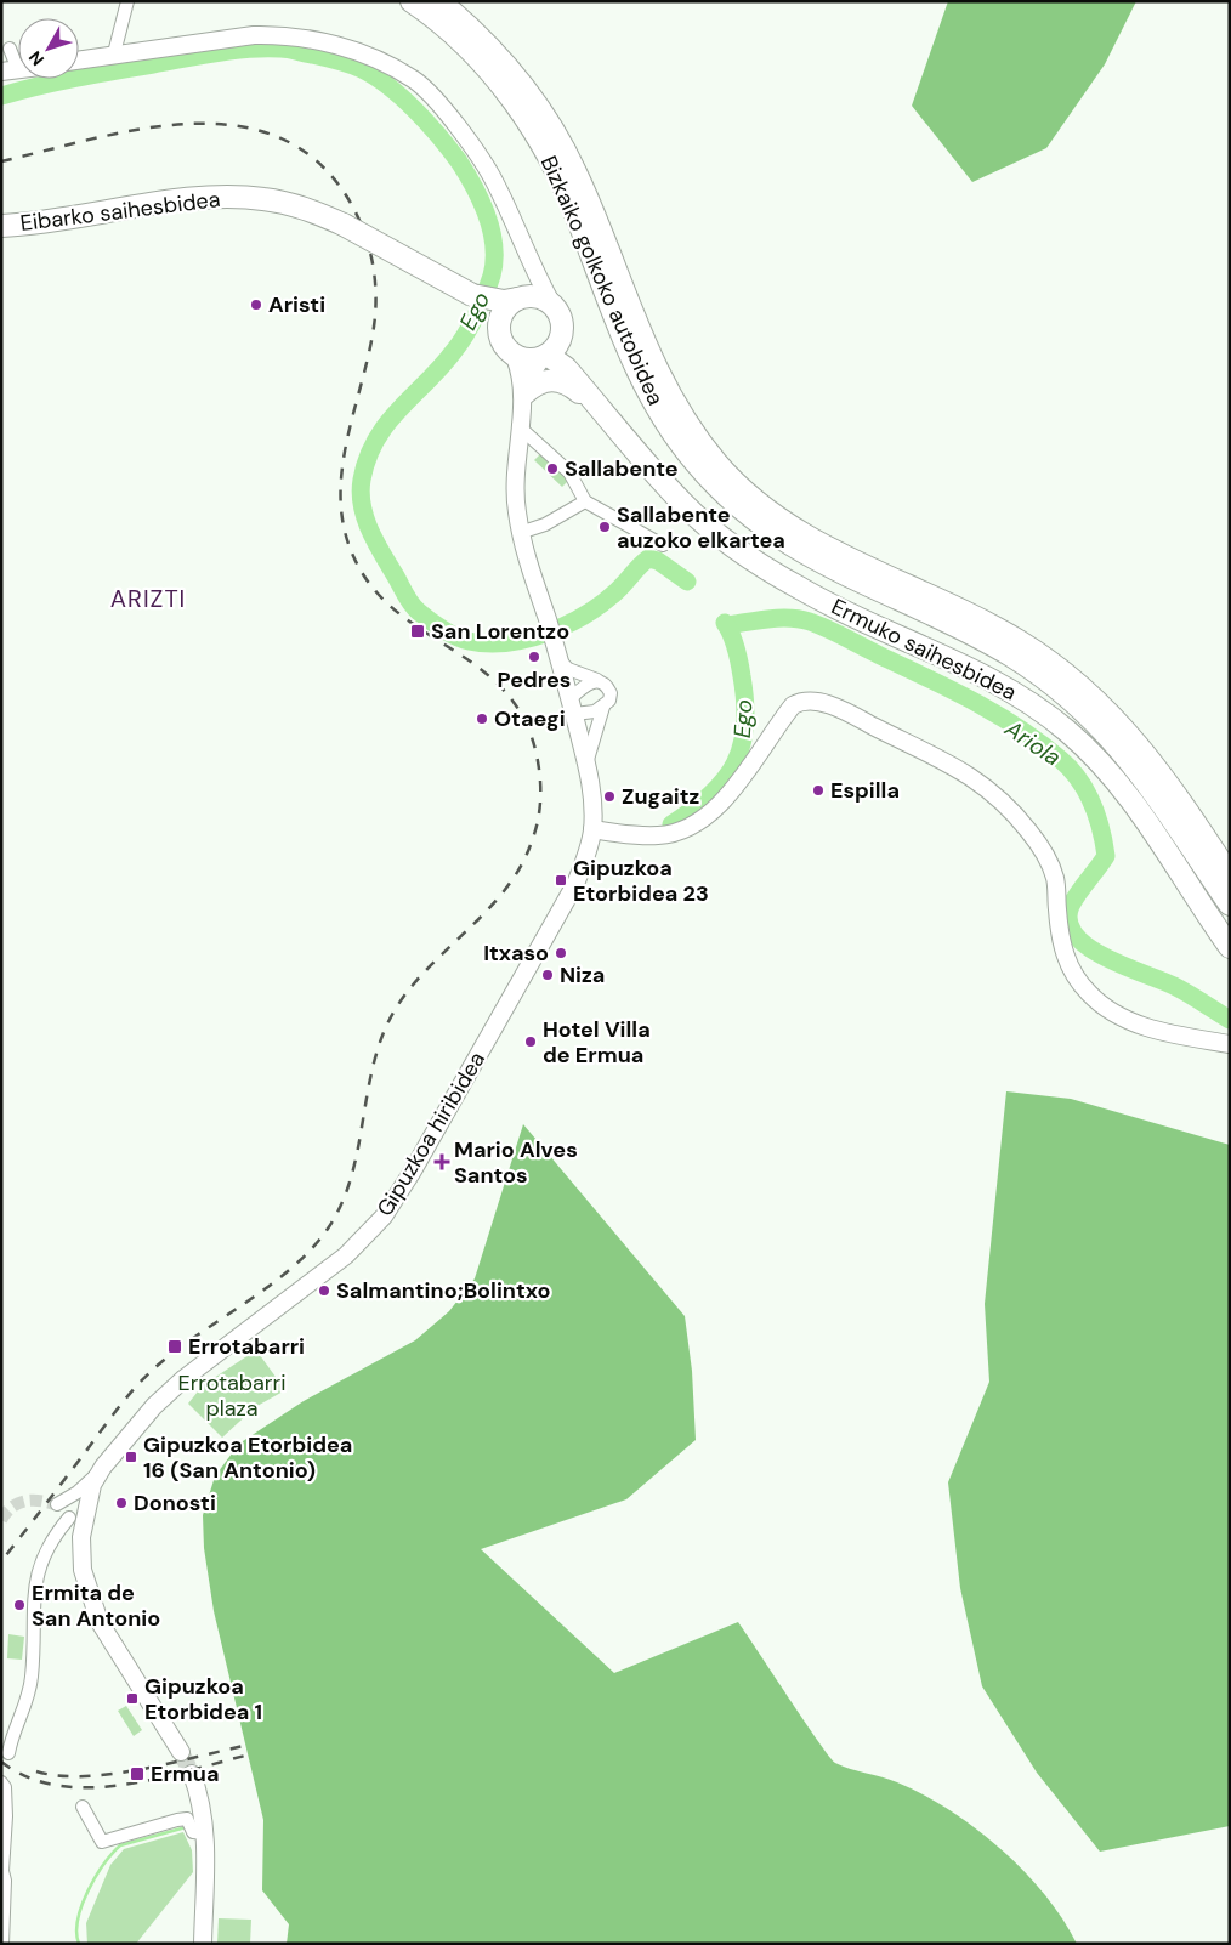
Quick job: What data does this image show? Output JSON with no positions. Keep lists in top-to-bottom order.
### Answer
{
  "streets": {
    "highway": ["Eibarko saihesbidea", "Bizkaiko golkoko autobidea", "Ermuko saihesbidea"],
    "street": ["Gipuzkoa hiribidea"]
  },
  "crossings": [
    ["Eibarko saihesbidea", "Ermuko saihesbidea"]
  ],
  "districts": ["ARIZTI"],
  "water": ["Ego", "Ariola"],
  "parks": ["Errotabarri plaza"],
  "places": {
    "other": [
      "Aristi",
      "Sallabente",
      "Sallabente auzoko elkartea",
      "Pedres",
      "Otaegi",
      "Espilla",
      "Zugaitz",
      "Itxaso",
      "Niza",
      "Hotel Villa de Ermua",
      "Salmantino;Bolintxo",
      "Donosti",
      "Ermita de San Antonio"
    ],
    "transit": [
      "San Lorentzo",
      "Gipuzkoa Etorbidea 23",
      "Errotabarri",
      "Gipuzkoa Etorbidea 16 (San Antonio)",
      "Gipuzkoa Etorbidea 1",
      "Ermua"
    ],
    "health": ["Mario Alves Santos"]
  },
  "north": "bottom left"
}
